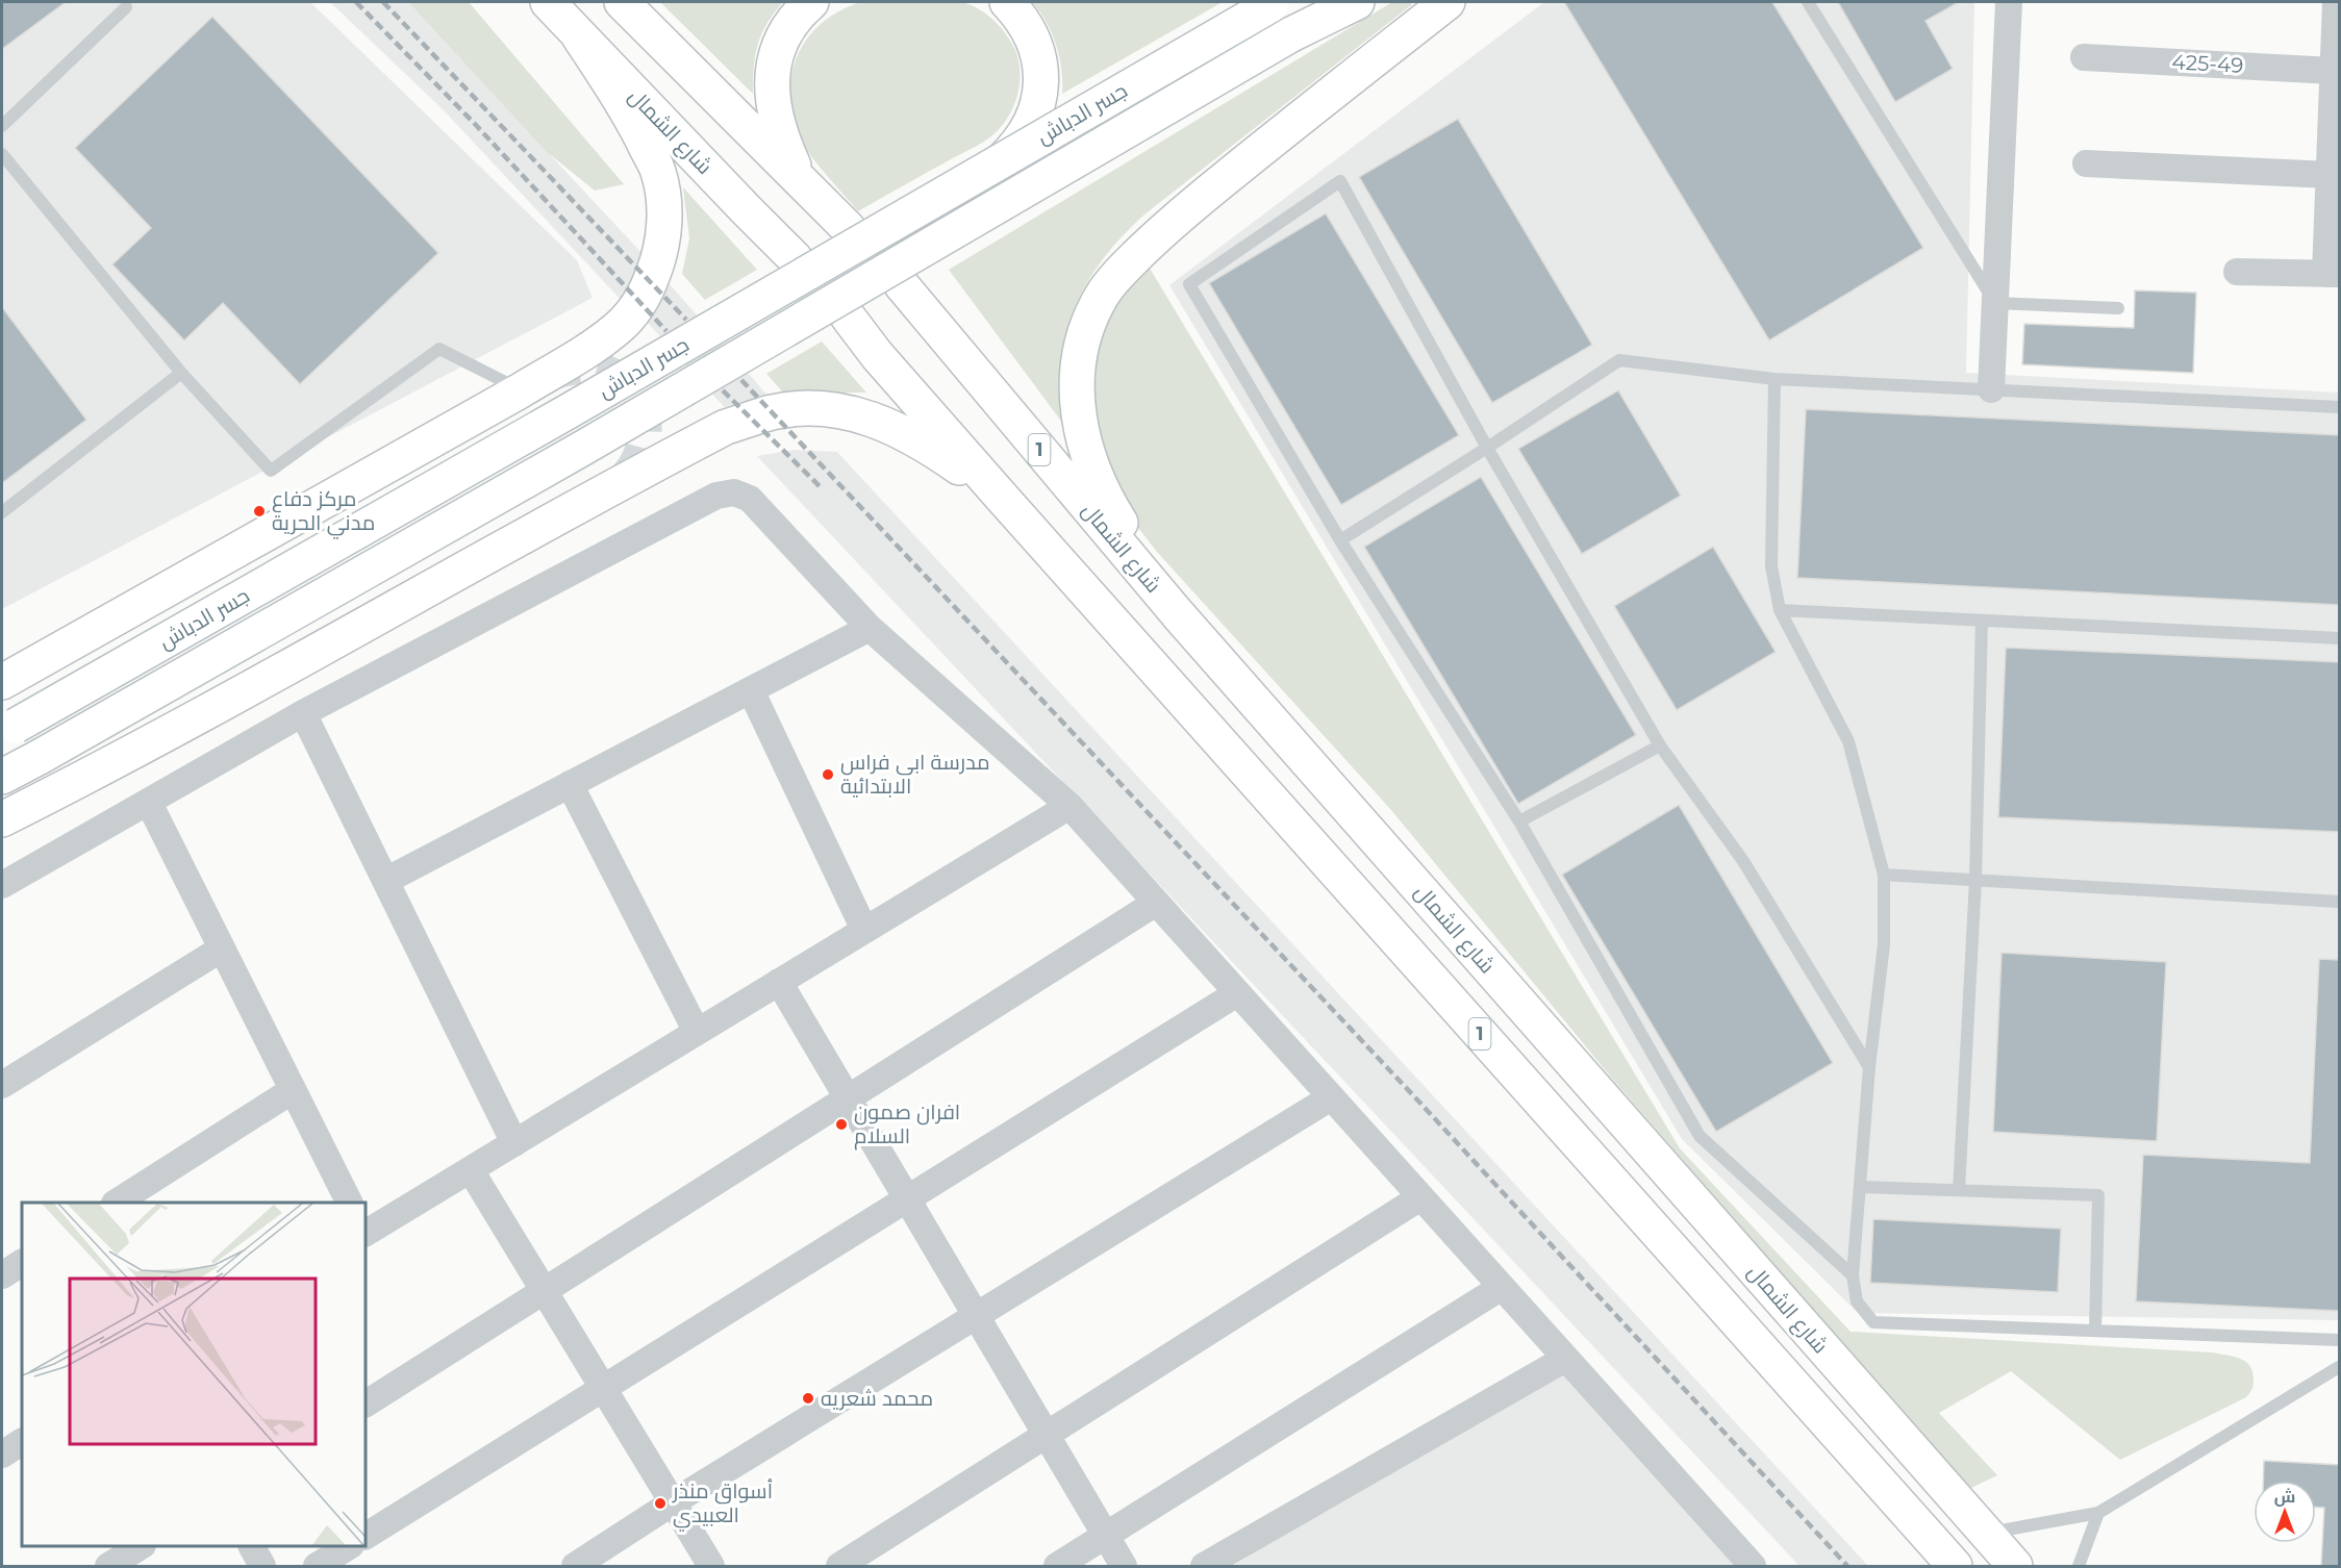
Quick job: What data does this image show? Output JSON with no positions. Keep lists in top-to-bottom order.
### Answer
{
  "streets": {
    "main road": ["جسر الدباش", "شارع الشمال", "1"],
    "street": ["425-49"]
  },
  "places": [
    "مركز دفاع مدني الحرية",
    "مدرسة ابي فراس الابتدائية",
    "افران صمون السلام",
    "محمد شعريه",
    "أسواق منذر العبيدي"
  ],
  "north": "top"
}
